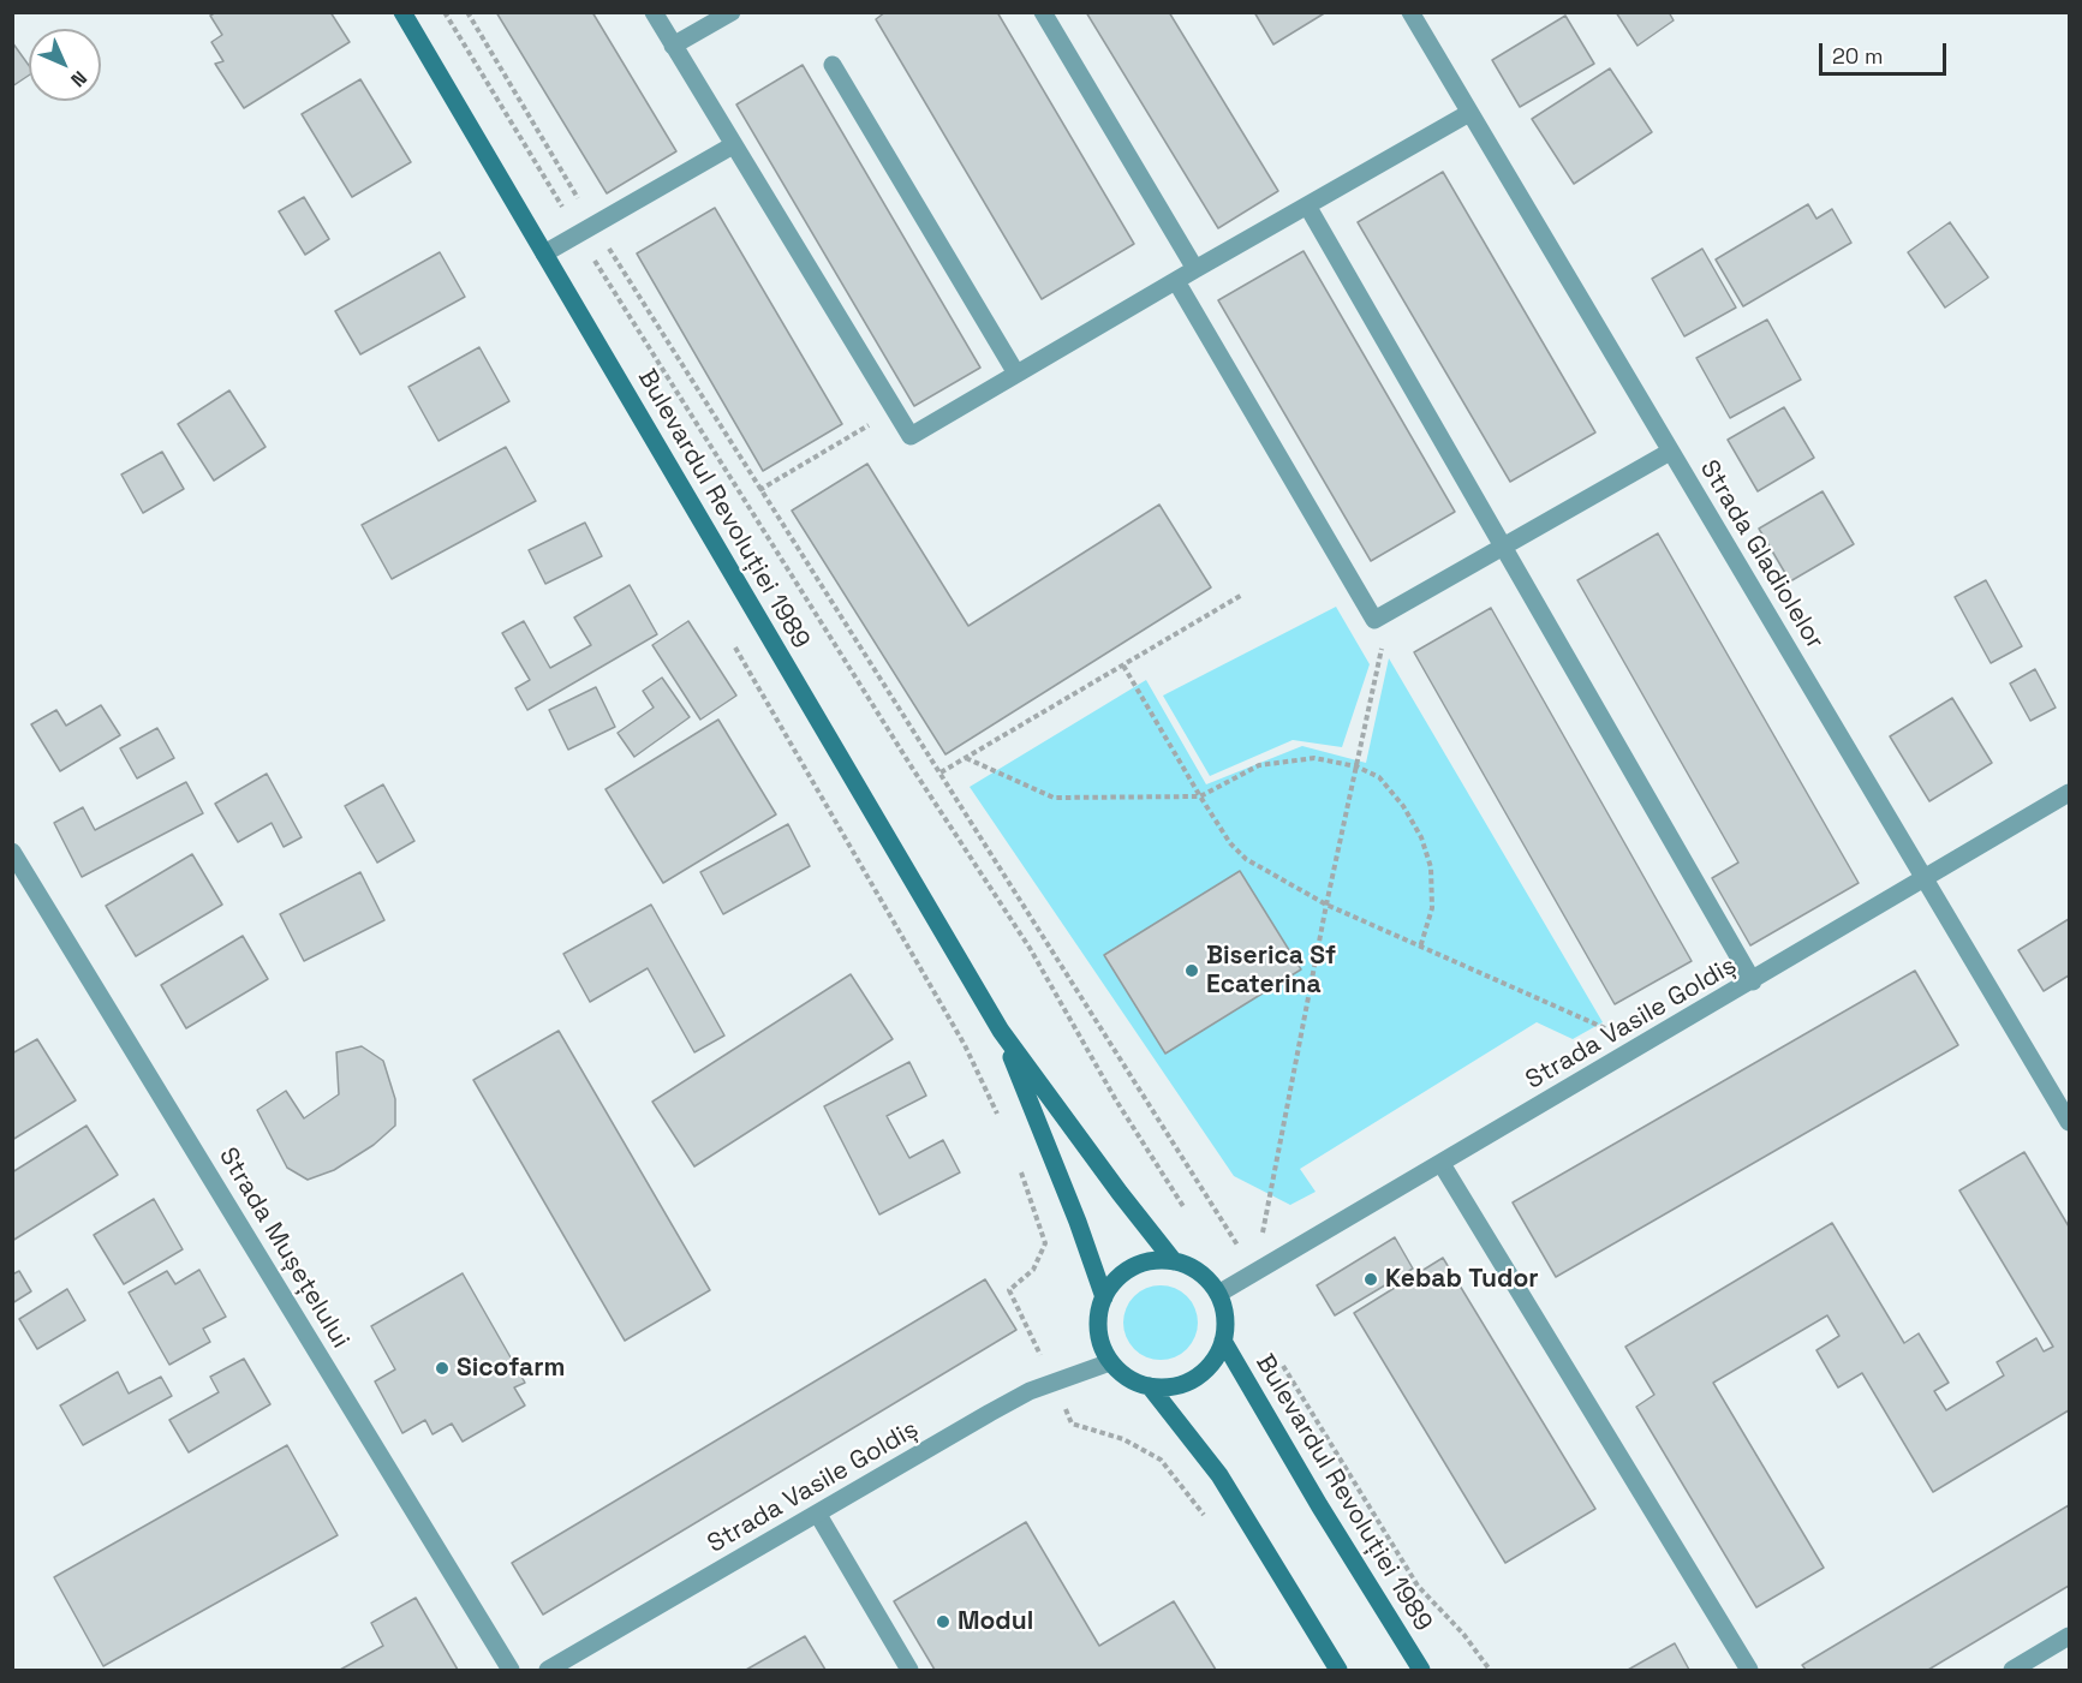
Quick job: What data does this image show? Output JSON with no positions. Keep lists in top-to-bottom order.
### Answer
{
  "streets": {
    "main road": ["Bulevardul Revoluției 1989"],
    "street": ["Strada Gladiolelor", "Strada Vasile Goldiș", "Strada Mușețelului"]
  },
  "crossings": [
    ["Bulevardul Revoluției 1989", "Strada Vasile Goldiș"],
    ["Strada Gladiolelor", "Strada Vasile Goldiș"]
  ],
  "places": [
    "Biserica Sf Ecaterina",
    "Kebab Tudor",
    "Sicofarm",
    "Modul"
  ],
  "scale_bar": "20 m",
  "north": "bottom right"
}
